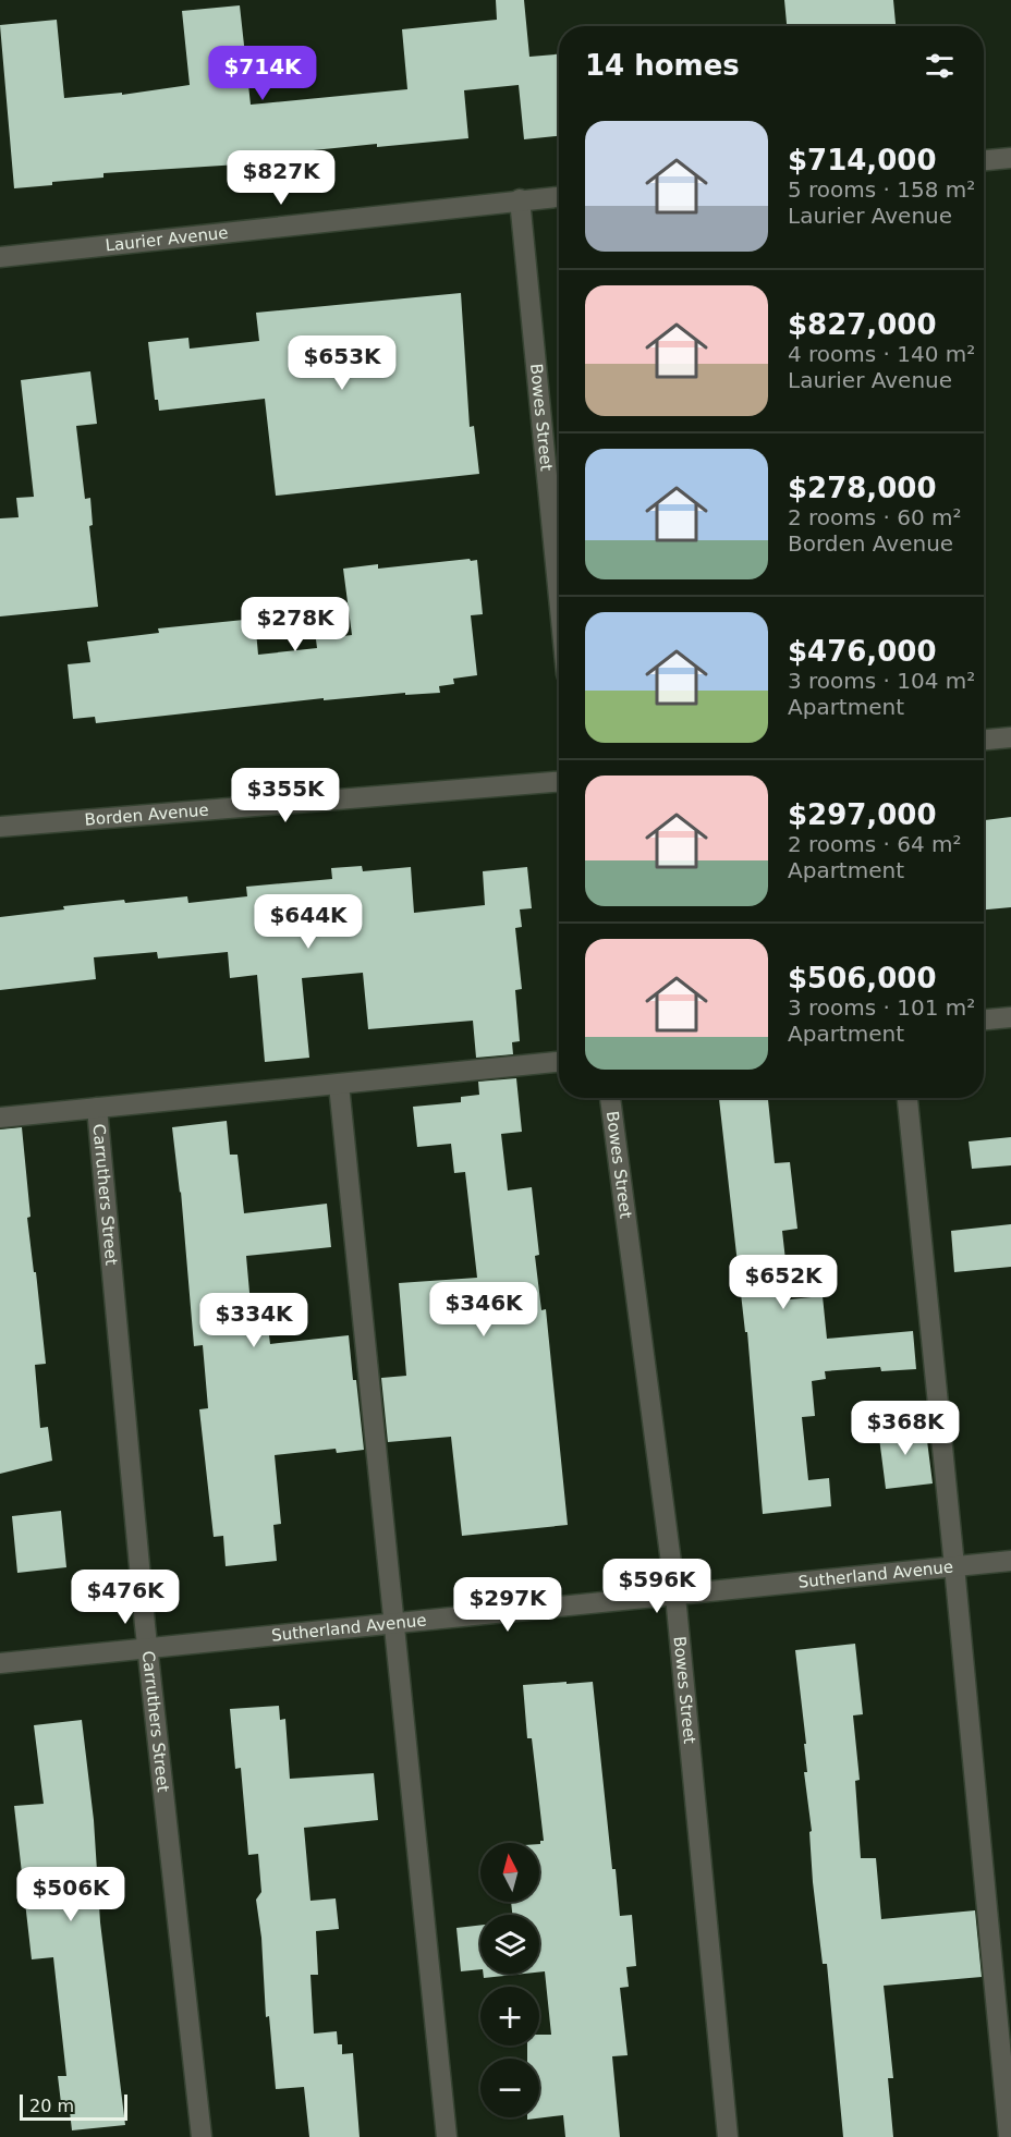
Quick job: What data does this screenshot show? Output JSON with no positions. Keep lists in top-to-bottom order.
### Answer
{
  "streets": {
    "street": [
      "Laurier Avenue",
      "Bowes Street",
      "Borden Avenue",
      "Carruthers Street",
      "Sutherland Avenue"
    ]
  },
  "crossings": [
    ["Laurier Avenue", "Bowes Street"],
    ["Bowes Street", "Sutherland Avenue"],
    ["Carruthers Street", "Sutherland Avenue"]
  ],
  "scale_bar": "20 m",
  "north": "top",
  "page": {
    "heading": "14 homes",
    "price": [
      "$714K",
      "$827K",
      "$653K",
      "$278K",
      "$355K",
      "$644K",
      "$652K",
      "$346K",
      "$334K",
      "$368K",
      "$596K",
      "$476K",
      "$297K",
      "$506K"
    ],
    "list": [
      {
        "name": "$714,000",
        "note": "5 rooms · 158 m² · Laurier Avenue"
      },
      {
        "name": "$827,000",
        "note": "4 rooms · 140 m² · Laurier Avenue"
      },
      {
        "name": "$278,000",
        "note": "2 rooms · 60 m² · Borden Avenue"
      },
      {
        "name": "$476,000",
        "note": "3 rooms · 104 m² · Apartment"
      },
      {
        "name": "$297,000",
        "note": "2 rooms · 64 m² · Apartment"
      },
      {
        "name": "$506,000",
        "note": "3 rooms · 101 m² · Apartment"
      }
    ],
    "map_buttons": ["+", "−"],
    "scale": "20 m"
  }
}
